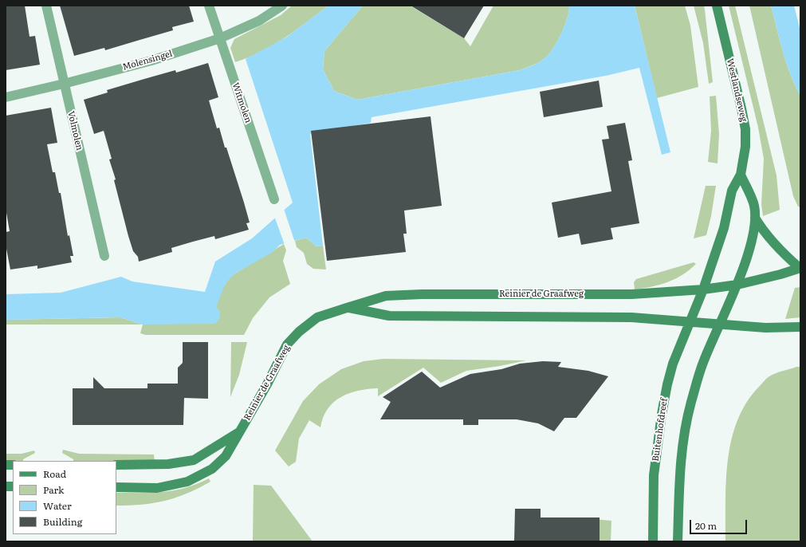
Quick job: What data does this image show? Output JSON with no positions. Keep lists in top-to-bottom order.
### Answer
{
  "streets": {
    "main road": ["Westlandseweg", "Reinier de Graafweg", "Buitenhofdreef"],
    "street": ["Molensingel", "Witmolen", "Volmolen"]
  },
  "crossings": [
    ["Molensingel", "Witmolen"],
    ["Molensingel", "Volmolen"],
    ["Westlandseweg", "Reinier de Graafweg"],
    ["Westlandseweg", "Buitenhofdreef"],
    ["Reinier de Graafweg", "Buitenhofdreef"]
  ],
  "legend": [
    "Road",
    "Park",
    "Water",
    "Building"
  ],
  "scale_bar": "20 m"
}
